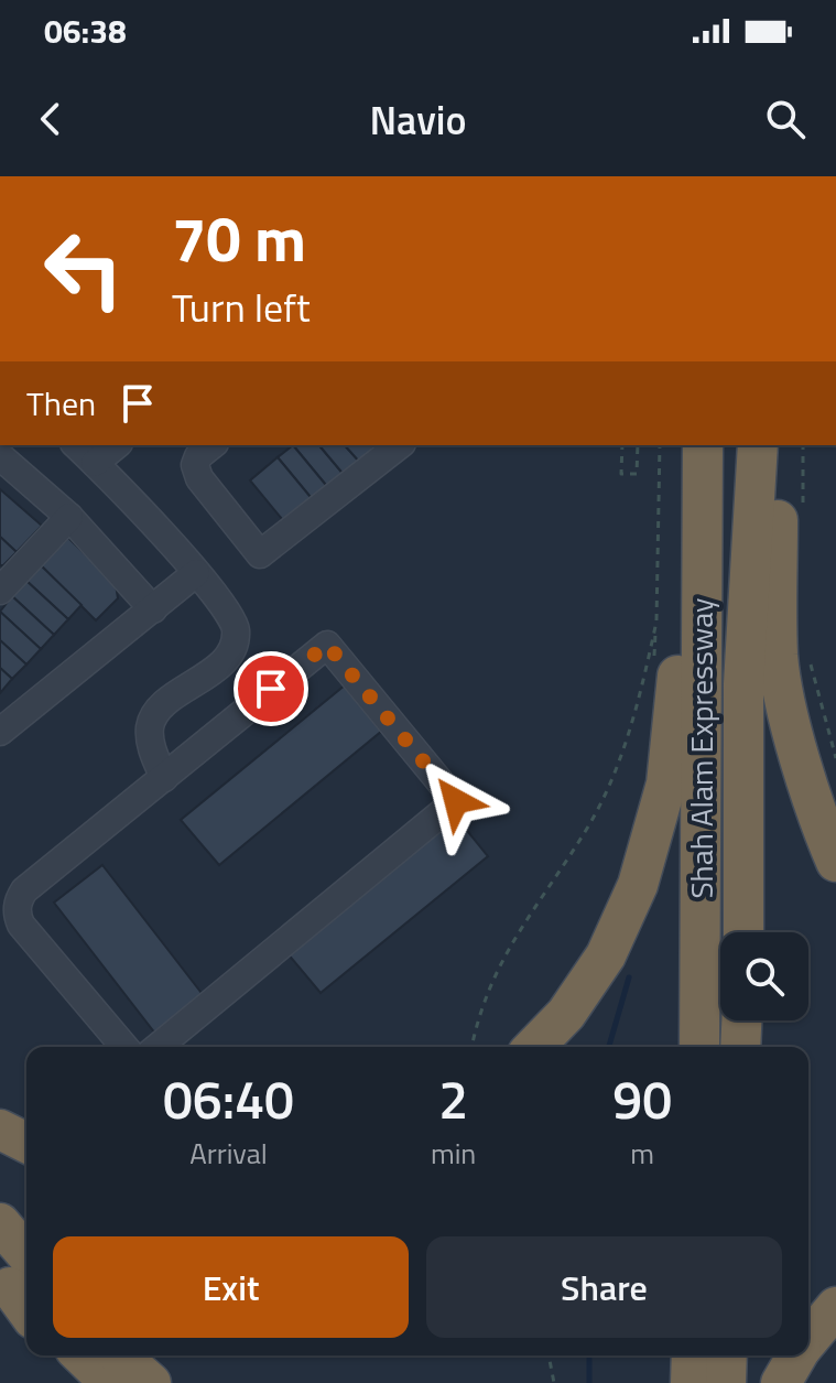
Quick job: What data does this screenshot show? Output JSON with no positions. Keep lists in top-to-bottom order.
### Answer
{
  "streets": {
    "highway": ["Shah Alam Expressway"]
  },
  "page": {
    "status": "06:38",
    "header": "Navio",
    "turn": ["70 m", "Turn left"],
    "then": "Then",
    "eta": [
      "06:40",
      "Arrival",
      "2",
      "min",
      "90",
      "m"
    ],
    "buttons": ["Exit", "Share"]
  }
}
